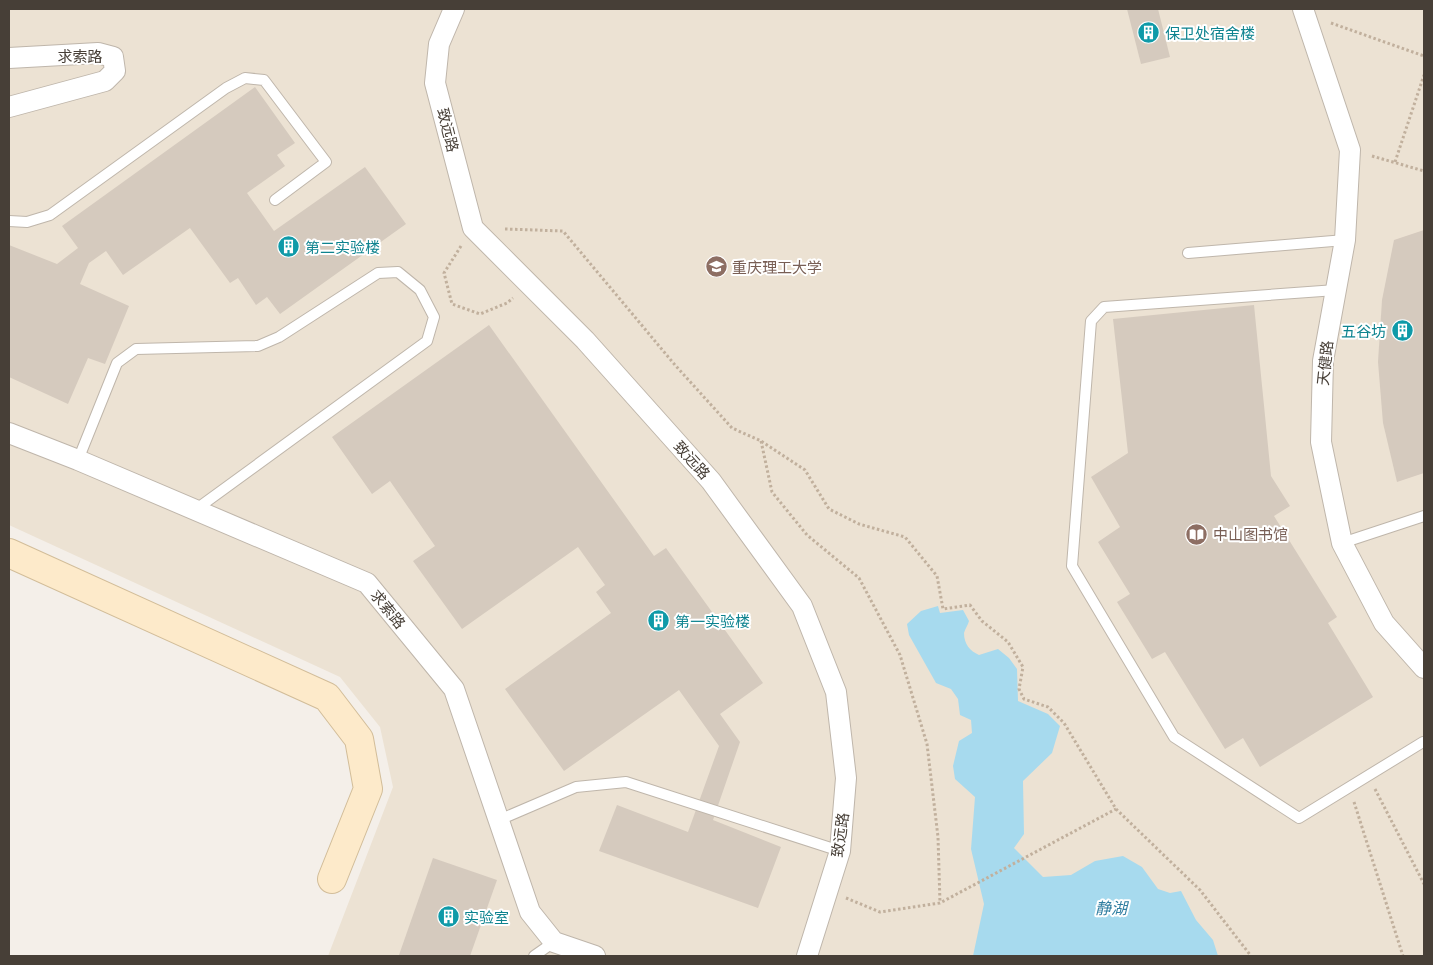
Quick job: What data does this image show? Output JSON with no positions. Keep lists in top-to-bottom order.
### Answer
{
  "streets": {
    "street": ["求索路", "致远路", "天健路"]
  },
  "water": ["静湖"],
  "places": {
    "building": [
      "保卫处宿舍楼",
      "第二实验楼",
      "五谷坊",
      "第一实验楼",
      "实验室"
    ],
    "school or university": ["重庆理工大学"],
    "library": ["中山图书馆"]
  }
}
